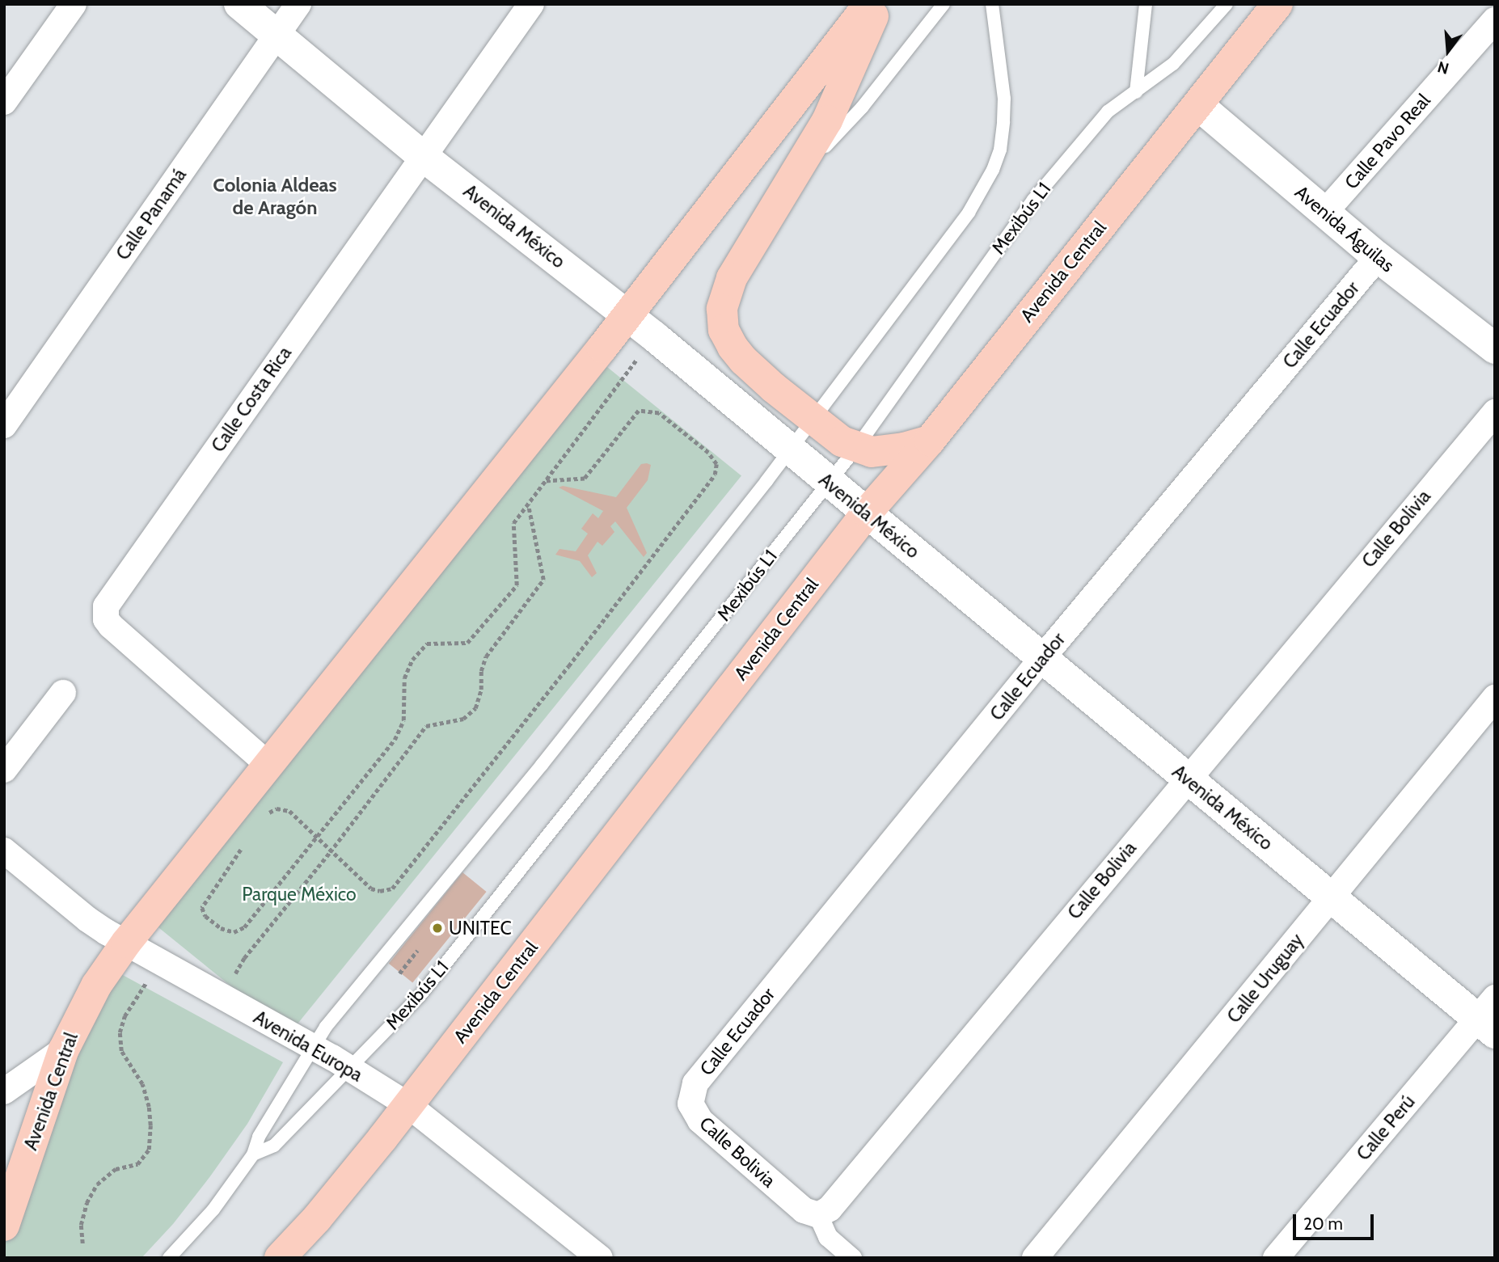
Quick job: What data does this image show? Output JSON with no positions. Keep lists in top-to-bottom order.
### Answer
{
  "streets": {
    "highway": ["Avenida Central"],
    "street": [
      "Calle Pavo Real",
      "Calle Panamá",
      "Avenida México",
      "Avenida Águilas",
      "Calle Ecuador",
      "Calle Costa Rica",
      "Calle Bolivia",
      "Calle Uruguay",
      "Avenida Europa",
      "Calle Perú"
    ],
    "lane": ["Mexibús L1"]
  },
  "crossings": [
    ["Calle Pavo Real", "Avenida Águilas"],
    ["Calle Panamá", "Avenida México"],
    ["Mexibús L1", "Avenida México"],
    ["Mexibús L1", "Avenida Europa"],
    ["Avenida México", "Avenida Central"],
    ["Avenida México", "Calle Ecuador"],
    ["Avenida México", "Calle Costa Rica"],
    ["Avenida México", "Calle Bolivia"],
    ["Avenida México", "Calle Uruguay"],
    ["Avenida México", "Calle Perú"],
    ["Avenida Águilas", "Avenida Central"],
    ["Avenida Águilas", "Calle Ecuador"],
    ["Avenida Central", "Calle Costa Rica"],
    ["Avenida Central", "Avenida Europa"],
    ["Calle Ecuador", "Calle Bolivia"]
  ],
  "districts": ["Colonia Aldeas de Aragón"],
  "parks": ["Parque México"],
  "places": ["UNITEC"],
  "scale_bar": "20 m",
  "north": "bottom"
}
